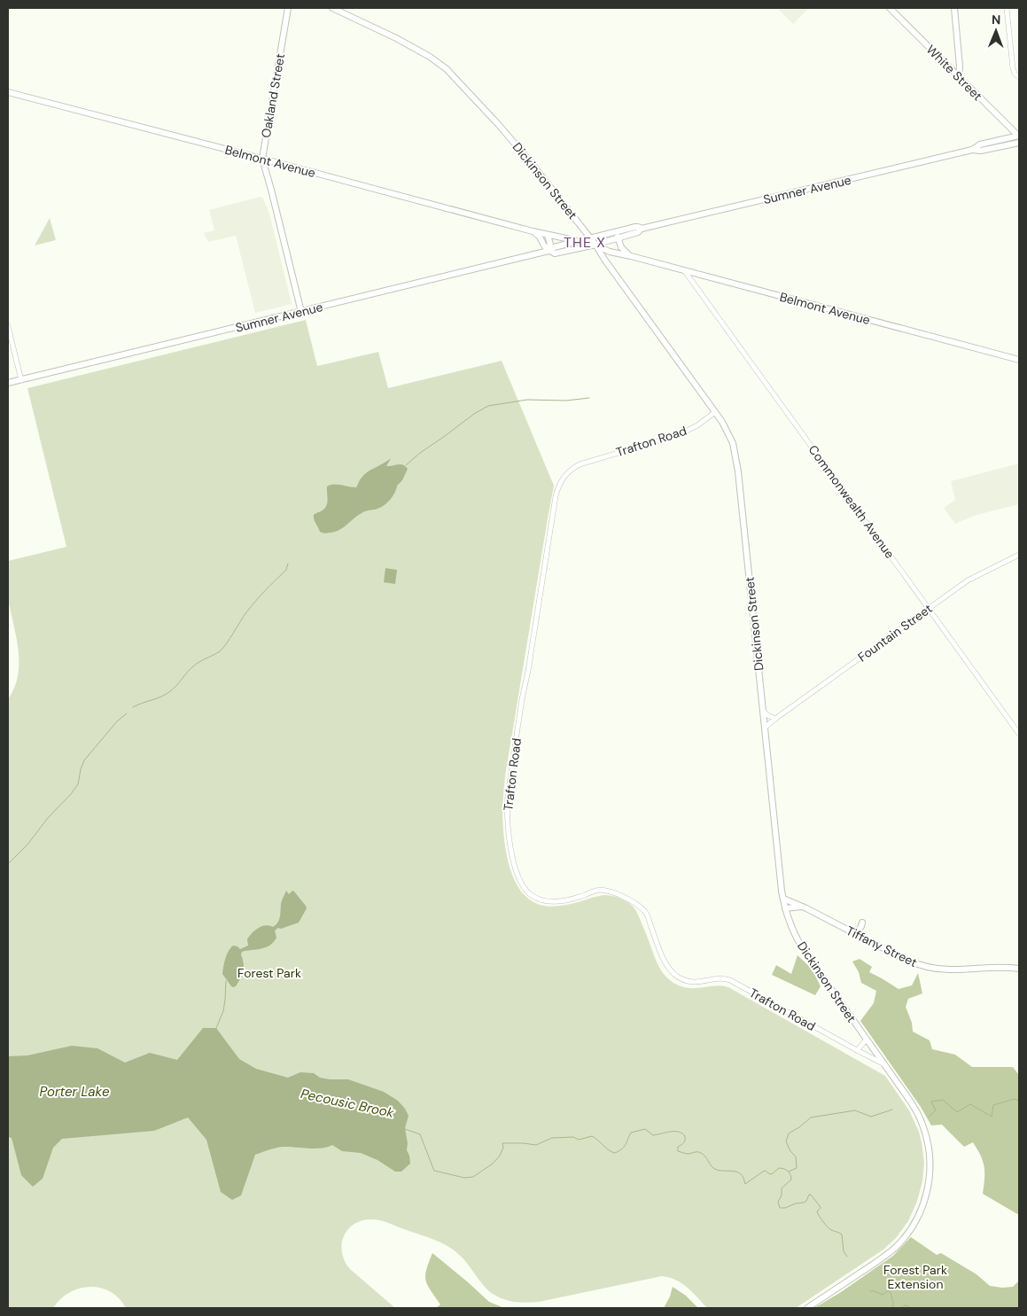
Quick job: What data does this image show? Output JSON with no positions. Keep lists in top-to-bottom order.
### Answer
{
  "streets": {
    "main road": [
      "White Street",
      "Oakland Street",
      "Belmont Avenue",
      "Dickinson Street",
      "Sumner Avenue",
      "Tiffany Street"
    ],
    "street": ["Trafton Road", "Commonwealth Avenue", "Fountain Street"]
  },
  "crossings": [
    ["White Street", "Sumner Avenue"],
    ["Oakland Street", "Belmont Avenue"],
    ["Oakland Street", "Sumner Avenue"],
    ["Belmont Avenue", "Dickinson Street"],
    ["Belmont Avenue", "Sumner Avenue"],
    ["Belmont Avenue", "Commonwealth Avenue"],
    ["Dickinson Street", "Sumner Avenue"],
    ["Dickinson Street", "Trafton Road"],
    ["Dickinson Street", "Fountain Street"],
    ["Dickinson Street", "Tiffany Street"],
    ["Commonwealth Avenue", "Fountain Street"]
  ],
  "districts": ["THE X"],
  "water": ["Porter Lake", "Pecousic Brook"],
  "parks": ["Forest Park", "Forest Park Extension"],
  "north": "top"
}
